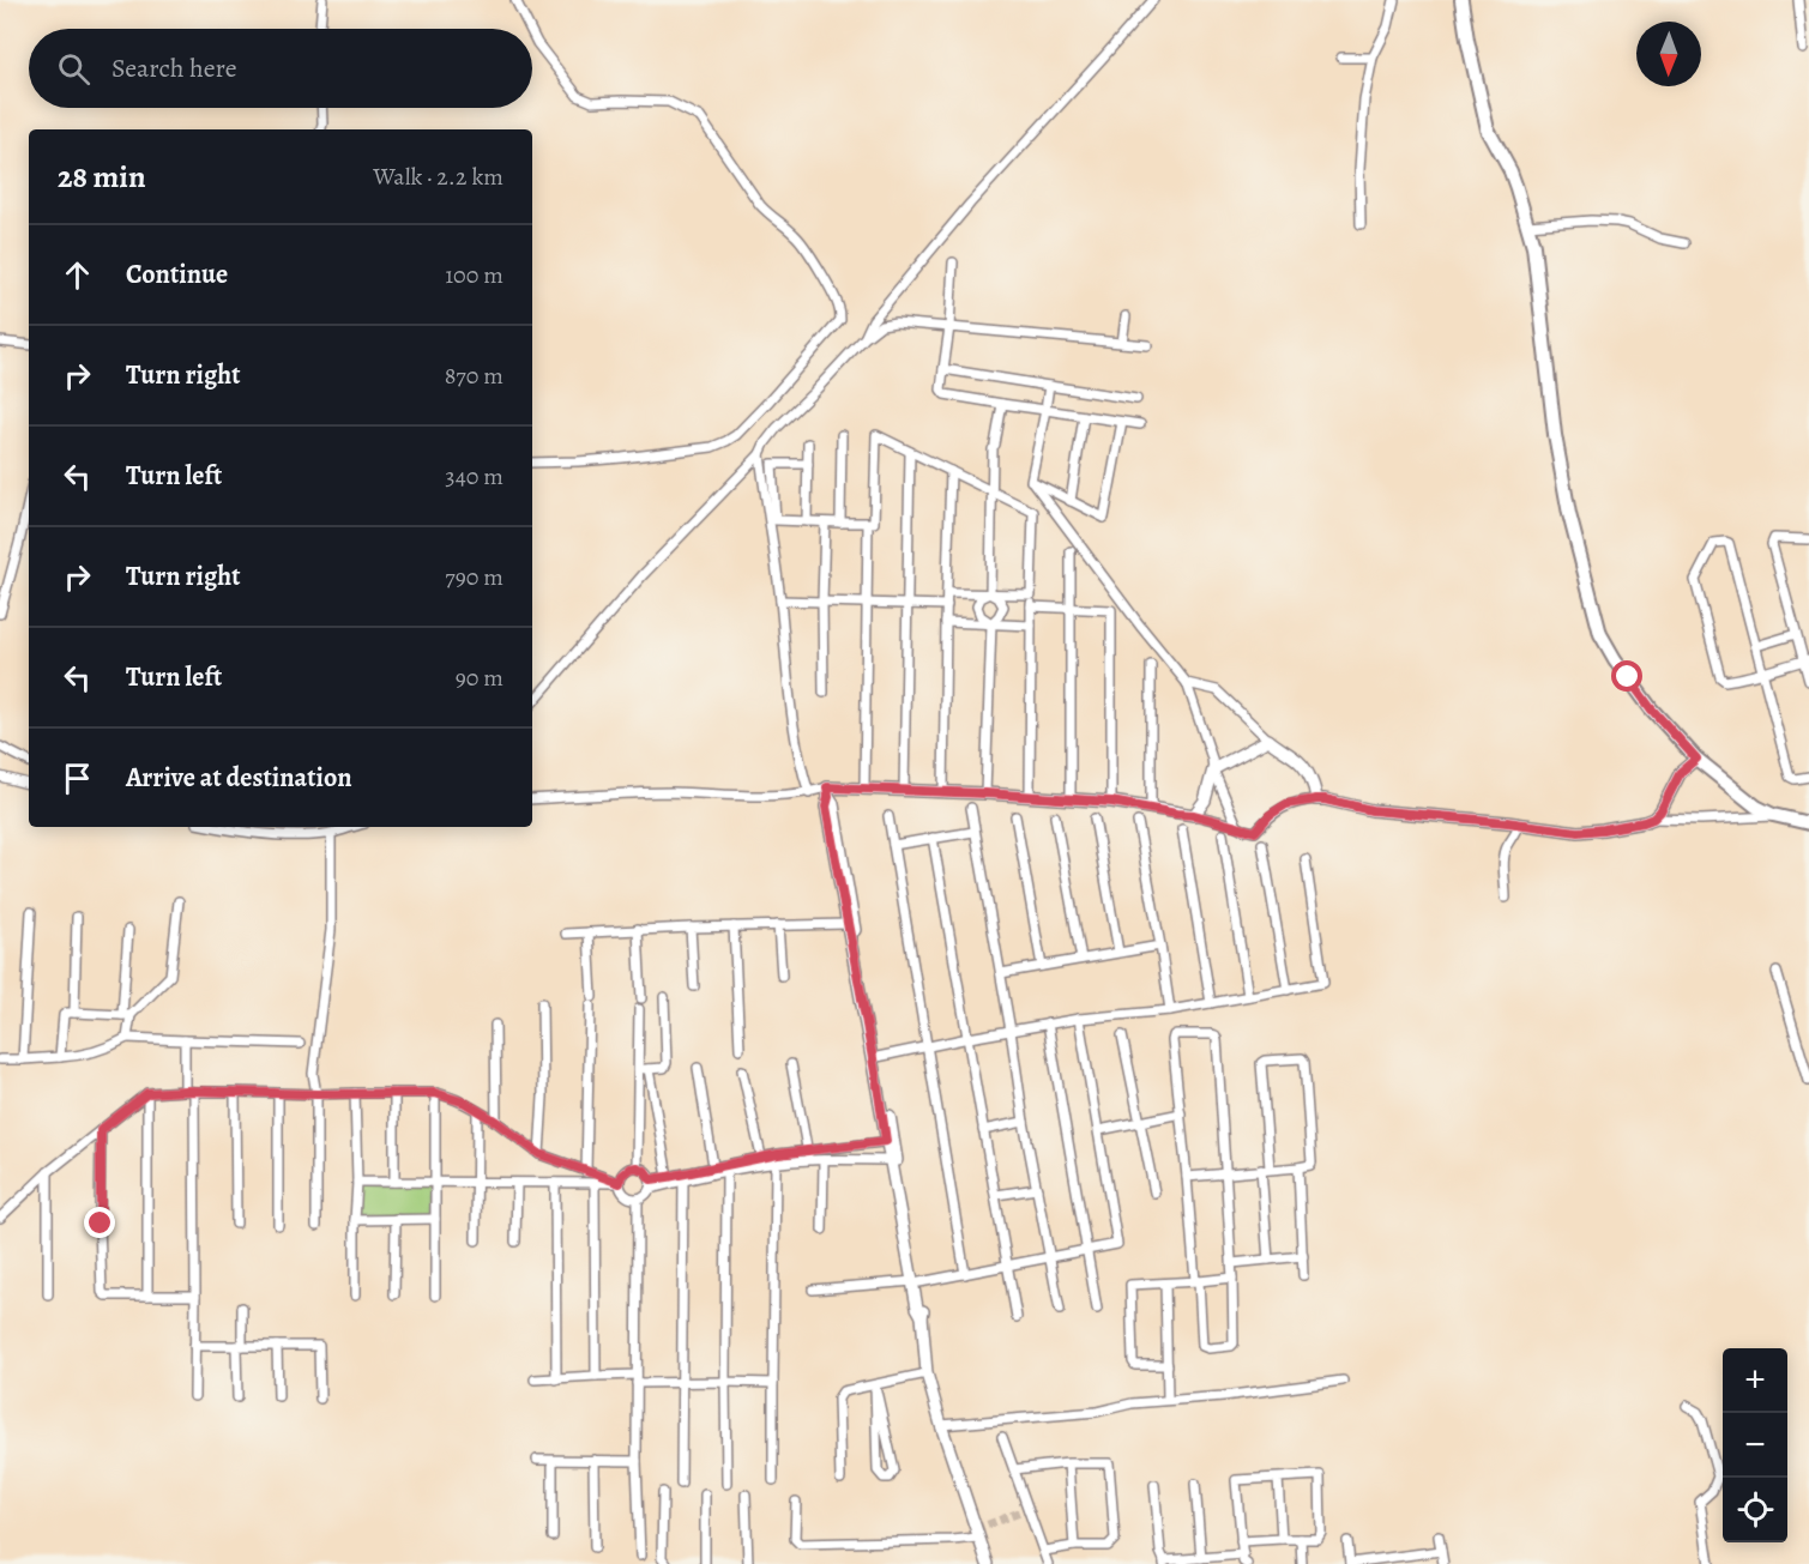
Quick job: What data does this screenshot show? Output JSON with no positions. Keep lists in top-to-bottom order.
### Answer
{
  "north": "bottom",
  "page": {
    "search": "Search here",
    "heading": ["28 min", "Walk · 2.2 km"],
    "list": [
      ["Continue", "100 m"],
      ["Turn right", "870 m"],
      ["Turn left", "340 m"],
      ["Turn right", "790 m"],
      ["Turn left", "90 m"],
      "Arrive at destination"
    ],
    "map_buttons": ["+", "−"]
  }
}
